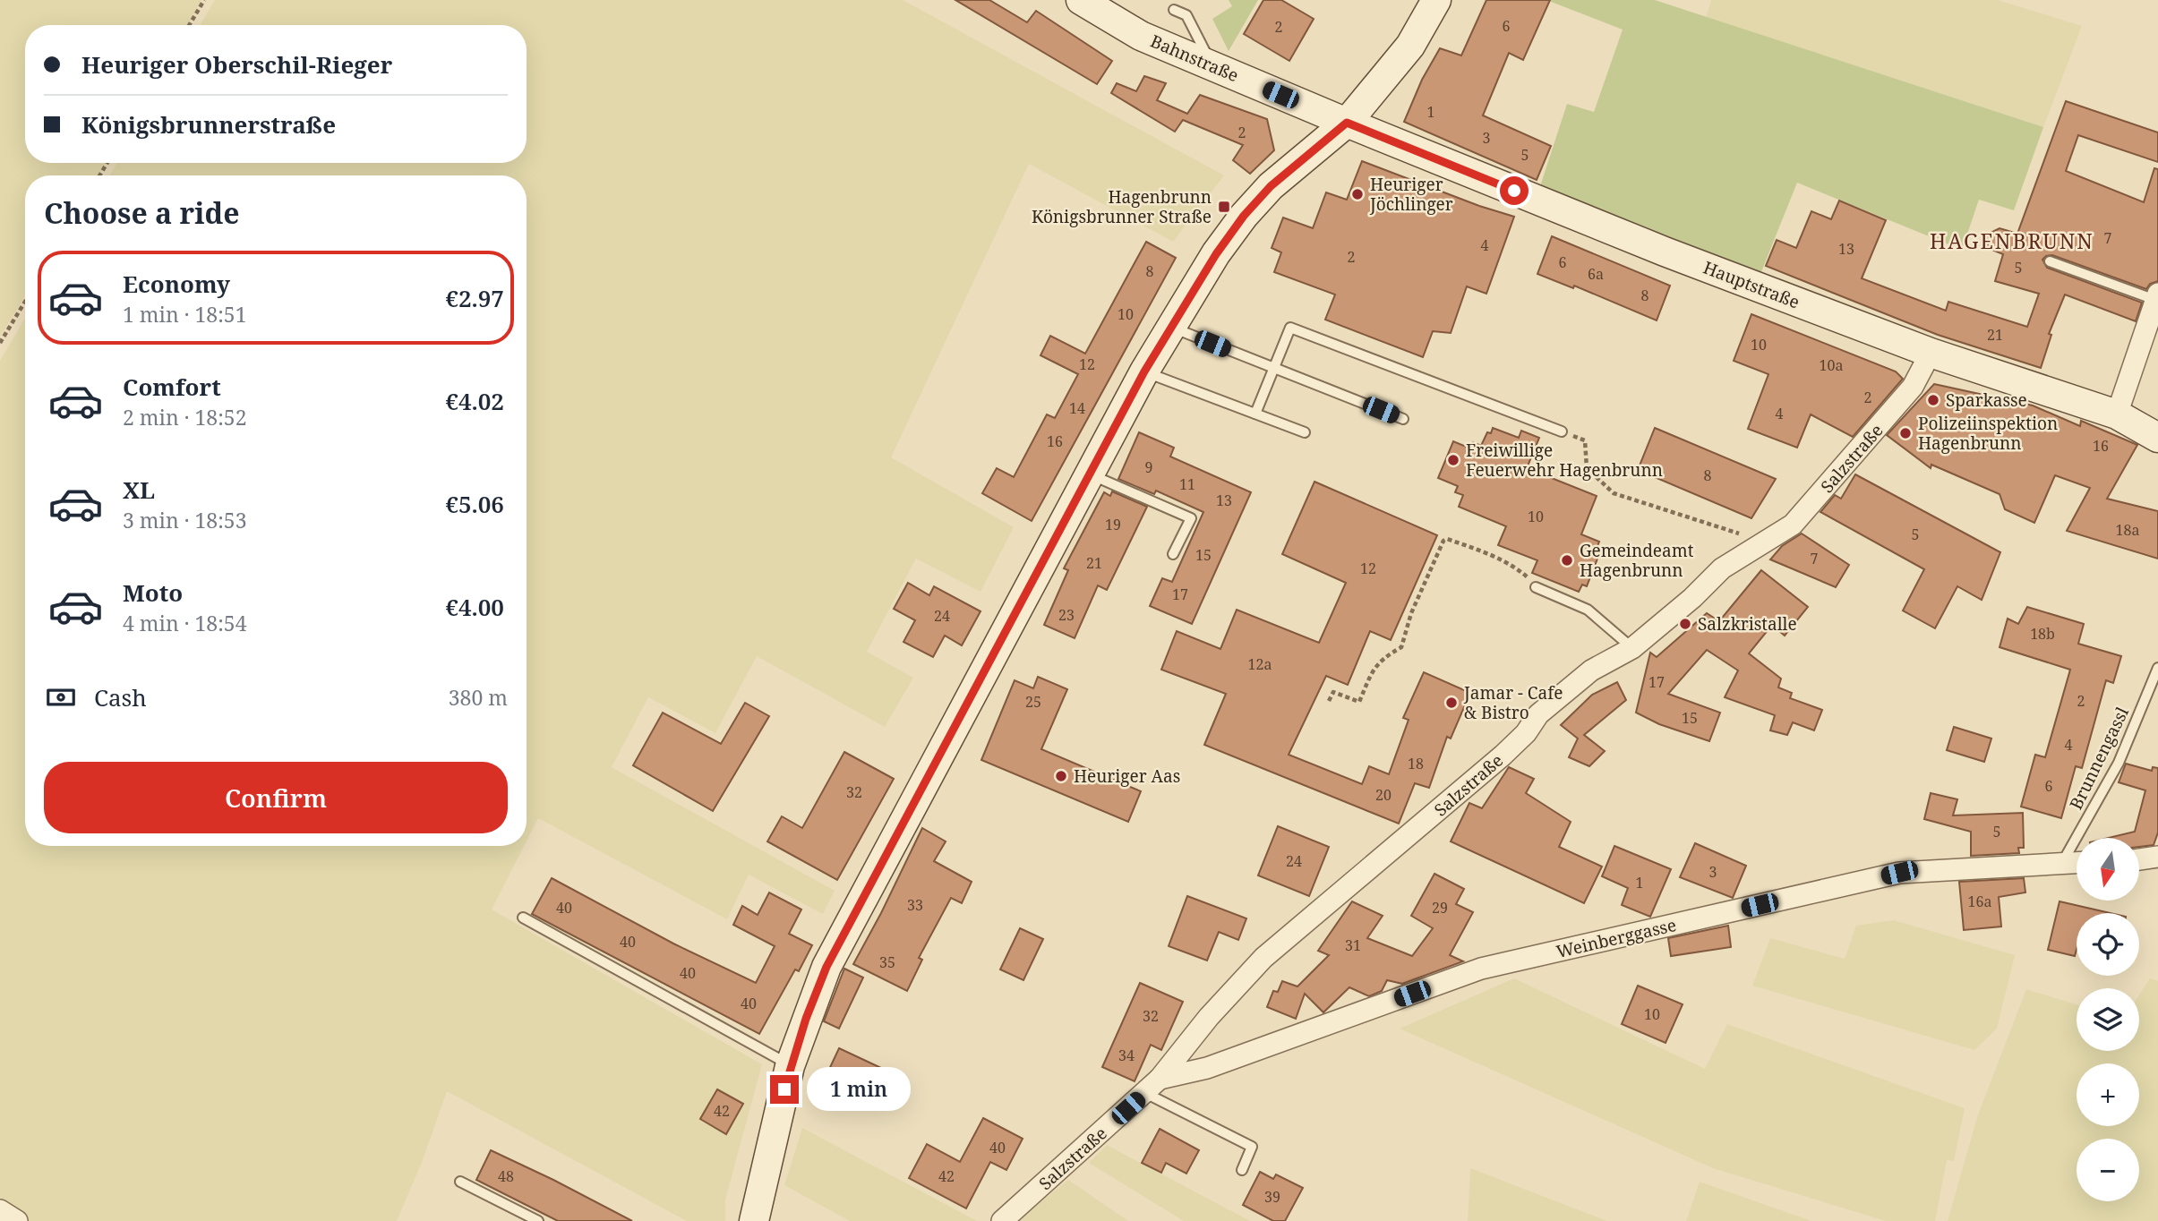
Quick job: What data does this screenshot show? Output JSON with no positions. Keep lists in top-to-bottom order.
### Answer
{
  "streets": {
    "street": [
      "Bahnstraße",
      "Hauptstraße",
      "Salzstraße",
      "Weinberggasse"
    ],
    "lane": ["Brunnengassl"]
  },
  "crossings": [
    ["Bahnstraße", "Hauptstraße"],
    ["Hauptstraße", "Salzstraße"],
    ["Salzstraße", "Weinberggasse"],
    ["Brunnengassl", "Weinberggasse"]
  ],
  "districts": ["HAGENBRUNN"],
  "places": {
    "other": [
      "Heuriger Jöchlinger",
      "Sparkasse",
      "Polizeiinspektion Hagenbrunn",
      "Freiwillige Feuerwehr Hagenbrunn",
      "Gemeindeamt Hagenbrunn",
      "Salzkristalle",
      "Jamar - Cafe & Bistro",
      "Heuriger Aas"
    ],
    "transit": ["Hagenbrunn Königsbrunner Straße"]
  },
  "house_numbers": [
    "6",
    "2",
    "1",
    "2",
    "3",
    "5",
    "7",
    "4",
    "13",
    "2",
    "6",
    "5",
    "8",
    "6a",
    "8",
    "10",
    "21",
    "10",
    "12",
    "10a",
    "2",
    "14",
    "4",
    "16",
    "16",
    "9",
    "8",
    "11",
    "13",
    "10",
    "19",
    "18a",
    "5",
    "15",
    "7",
    "21",
    "12",
    "17",
    "23",
    "24",
    "18b",
    "12a",
    "17",
    "2",
    "25",
    "15",
    "4",
    "18",
    "6",
    "32",
    "20",
    "5",
    "24",
    "3",
    "1",
    "16a",
    "33",
    "40",
    "29",
    "40",
    "31",
    "35",
    "40",
    "40",
    "10",
    "32",
    "34",
    "42",
    "40",
    "48",
    "42",
    "39"
  ],
  "north": "bottom",
  "page": {
    "banner": ["Heuriger Oberschil-Rieger", "Königsbrunnerstraße"],
    "heading": "Choose a ride",
    "list": [
      {
        "name": "Economy",
        "note": "1 min · 18:51",
        "value": "€2.97"
      },
      {
        "name": "Comfort",
        "note": "2 min · 18:52",
        "value": "€4.02"
      },
      {
        "name": "XL",
        "note": "3 min · 18:53",
        "value": "€5.06"
      },
      {
        "name": "Moto",
        "note": "4 min · 18:54",
        "value": "€4.00"
      }
    ],
    "pay": ["Cash", "380 m"],
    "buttons": "Confirm",
    "map_buttons": ["+", "−"],
    "bubble": "1 min"
  }
}
